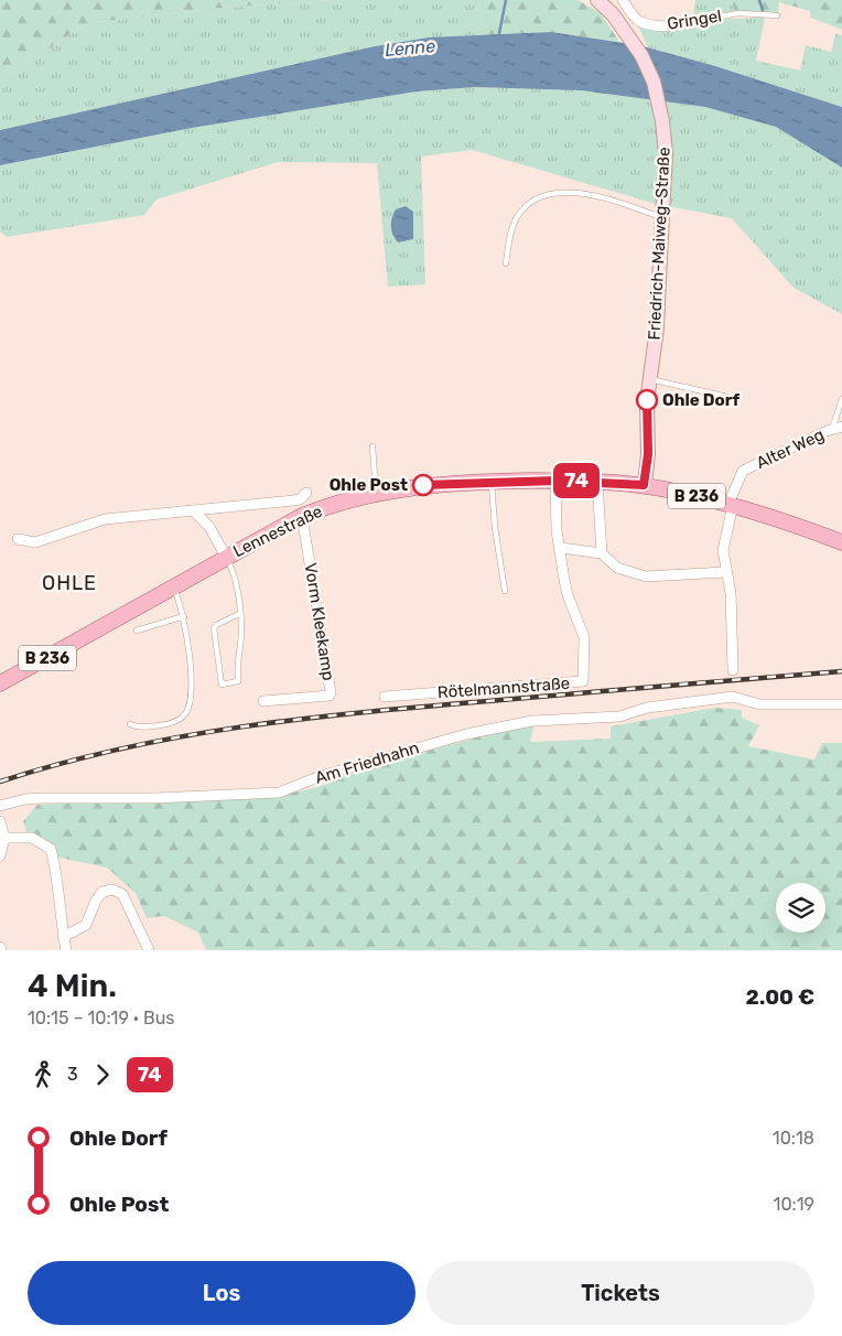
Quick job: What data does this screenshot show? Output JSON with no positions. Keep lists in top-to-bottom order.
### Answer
{
  "streets": {
    "main road": ["B 236", "Lennestraße"],
    "street": [
      "Gringel",
      "Friedrich-Maiweg-Straße",
      "Alter Weg",
      "Vorm Kleekamp",
      "Rötelmannstraße",
      "Am Friedhahn"
    ]
  },
  "crossings": [
    ["Friedrich-Maiweg-Straße", "Lennestraße"],
    ["Alter Weg", "Lennestraße"],
    ["Lennestraße", "Vorm Kleekamp"],
    ["Lennestraße", "Rötelmannstraße"]
  ],
  "districts": ["OHLE"],
  "water": ["Lenne"],
  "places": ["Ohle Dorf", "Ohle Post"],
  "lines": ["bus line 74"],
  "page": {
    "on_map": "74",
    "heading": ["4 Min.", "10:15 – 10:19 · Bus", "2.00 €"],
    "legs": ["3", "74"],
    "list": [
      {
        "name": "Ohle Dorf",
        "value": "10:18"
      },
      {
        "name": "Ohle Post",
        "value": "10:19"
      }
    ],
    "buttons": ["Los", "Tickets"]
  }
}
